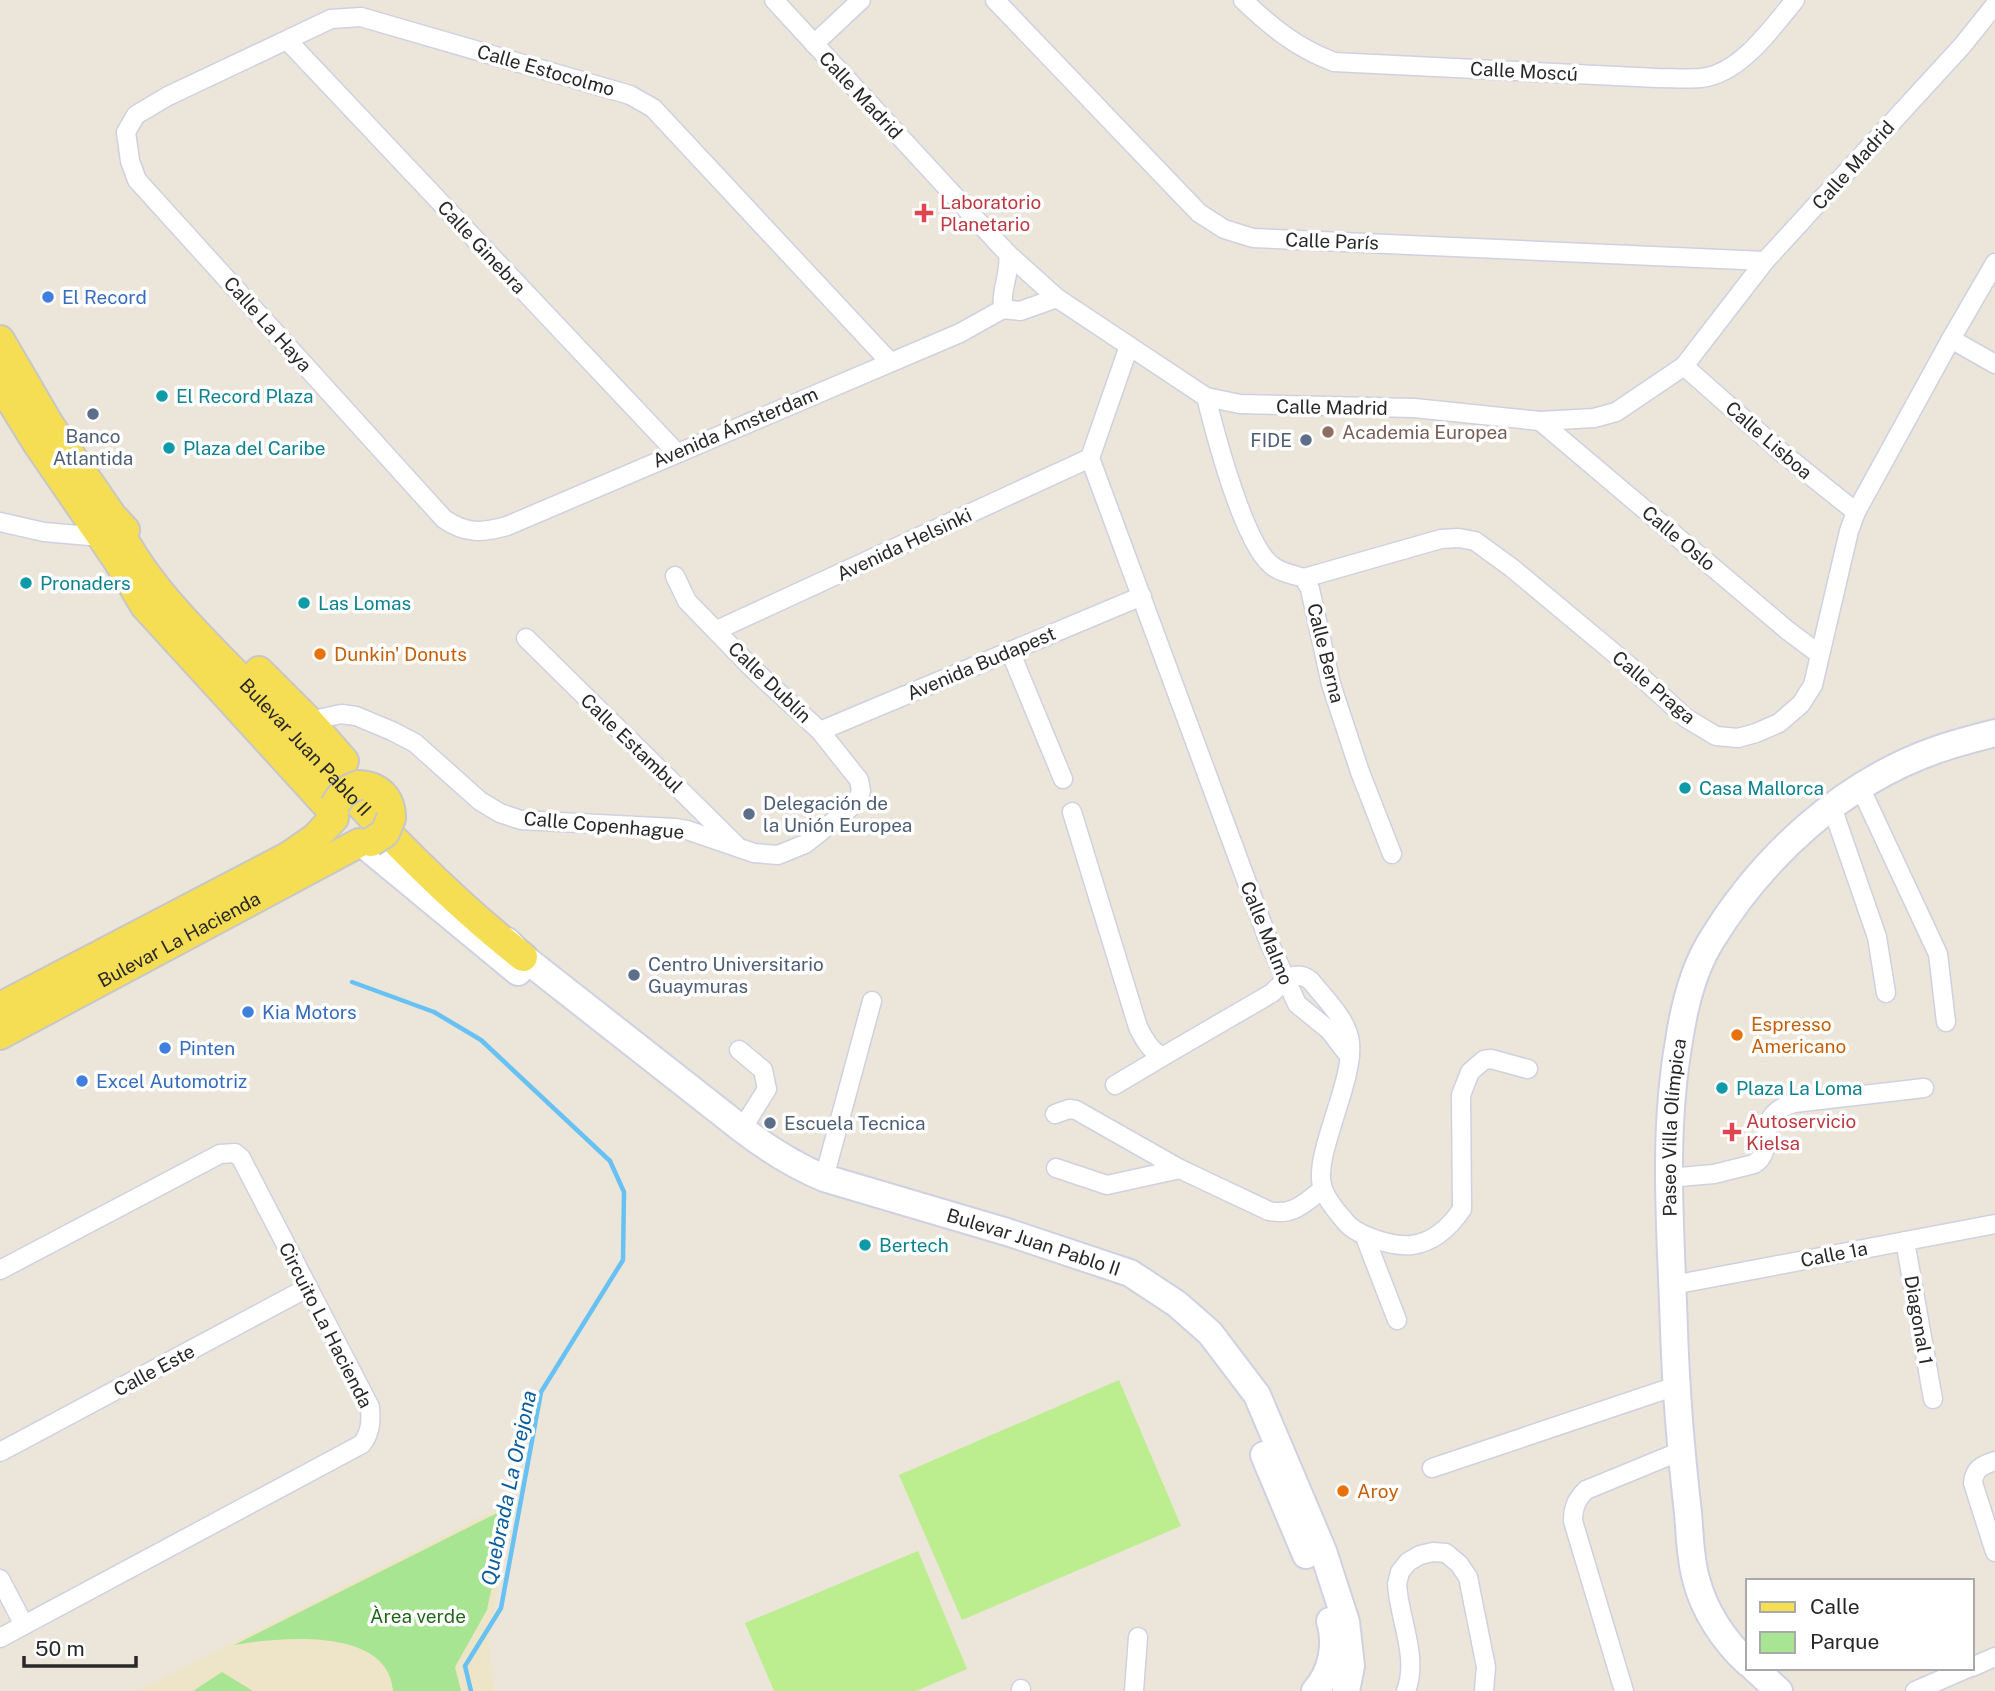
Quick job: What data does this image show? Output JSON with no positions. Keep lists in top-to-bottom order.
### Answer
{
  "streets": {
    "main road": ["Bulevar Juan Pablo II", "Bulevar La Hacienda", "Paseo Villa Olímpica"],
    "street": [
      "Calle Estocolmo",
      "Calle Moscú",
      "Calle Madrid",
      "Calle París",
      "Calle Ginebra",
      "Calle La Haya",
      "Avenida Ámsterdam",
      "Calle Lisboa",
      "Calle Oslo",
      "Avenida Helsinki",
      "Calle Berna",
      "Avenida Budapest",
      "Calle Dublín",
      "Calle Praga",
      "Calle Estambul",
      "Calle Copenhague",
      "Calle Malmo",
      "Calle 1a",
      "Diagonal 1",
      "Circuito La Hacienda",
      "Calle Este"
    ]
  },
  "crossings": [
    ["Calle Estocolmo", "Calle Ginebra"],
    ["Calle Estocolmo", "Calle La Haya"],
    ["Calle Estocolmo", "Avenida Ámsterdam"],
    ["Calle Madrid", "Calle París"],
    ["Calle Madrid", "Avenida Ámsterdam"],
    ["Calle Madrid", "Calle Lisboa"],
    ["Calle Madrid", "Calle Oslo"],
    ["Calle Madrid", "Calle Berna"],
    ["Calle Ginebra", "Avenida Ámsterdam"],
    ["Calle La Haya", "Avenida Ámsterdam"],
    ["Calle Lisboa", "Calle Praga"],
    ["Calle Oslo", "Calle Praga"],
    ["Avenida Helsinki", "Calle Dublín"],
    ["Avenida Helsinki", "Calle Malmo"],
    ["Calle Berna", "Calle Praga"],
    ["Avenida Budapest", "Calle Dublín"],
    ["Avenida Budapest", "Calle Malmo"],
    ["Calle Dublín", "Calle Copenhague"],
    ["Calle Estambul", "Calle Copenhague"],
    ["Bulevar Juan Pablo II", "Calle Copenhague"],
    ["Bulevar Juan Pablo II", "Bulevar La Hacienda"],
    ["Paseo Villa Olímpica", "Calle 1a"],
    ["Calle 1a", "Diagonal 1"],
    ["Circuito La Hacienda", "Calle Este"]
  ],
  "water": ["Quebrada La Orejona"],
  "parks": ["Àrea verde"],
  "places": {
    "health": ["Laboratorio Planetario", "Autoservicio Kielsa"],
    "other": [
      "El Record",
      "El Record Plaza",
      "Banco Atlantida",
      "Academia Europea",
      "FIDE",
      "Plaza del Caribe",
      "Pronaders",
      "Las Lomas",
      "Dunkin' Donuts",
      "Casa Mallorca",
      "Delegación de la Unión Europea",
      "Centro Universitario Guaymuras",
      "Kia Motors",
      "Espresso Americano",
      "Pinten",
      "Excel Automotriz",
      "Plaza La Loma",
      "Escuela Tecnica",
      "Bertech",
      "Aroy"
    ]
  },
  "legend": ["Calle", "Parque"],
  "scale_bar": "50 m"
}
